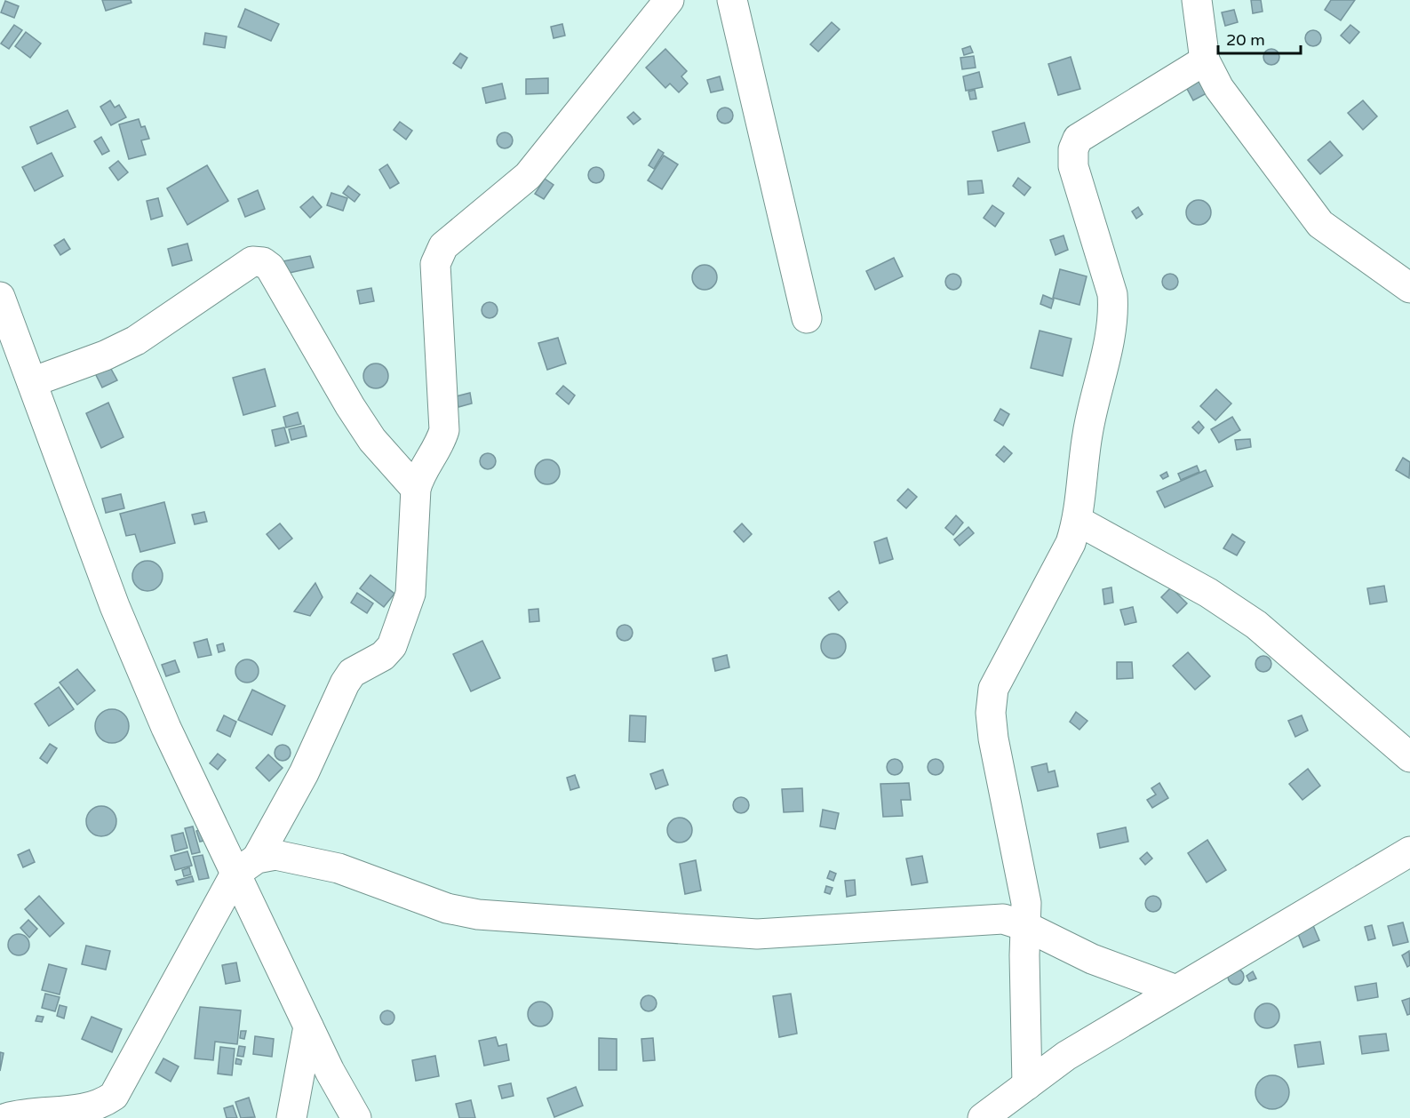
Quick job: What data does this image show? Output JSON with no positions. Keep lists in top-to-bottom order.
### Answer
{
  "scale_bar": "20 m"
}
